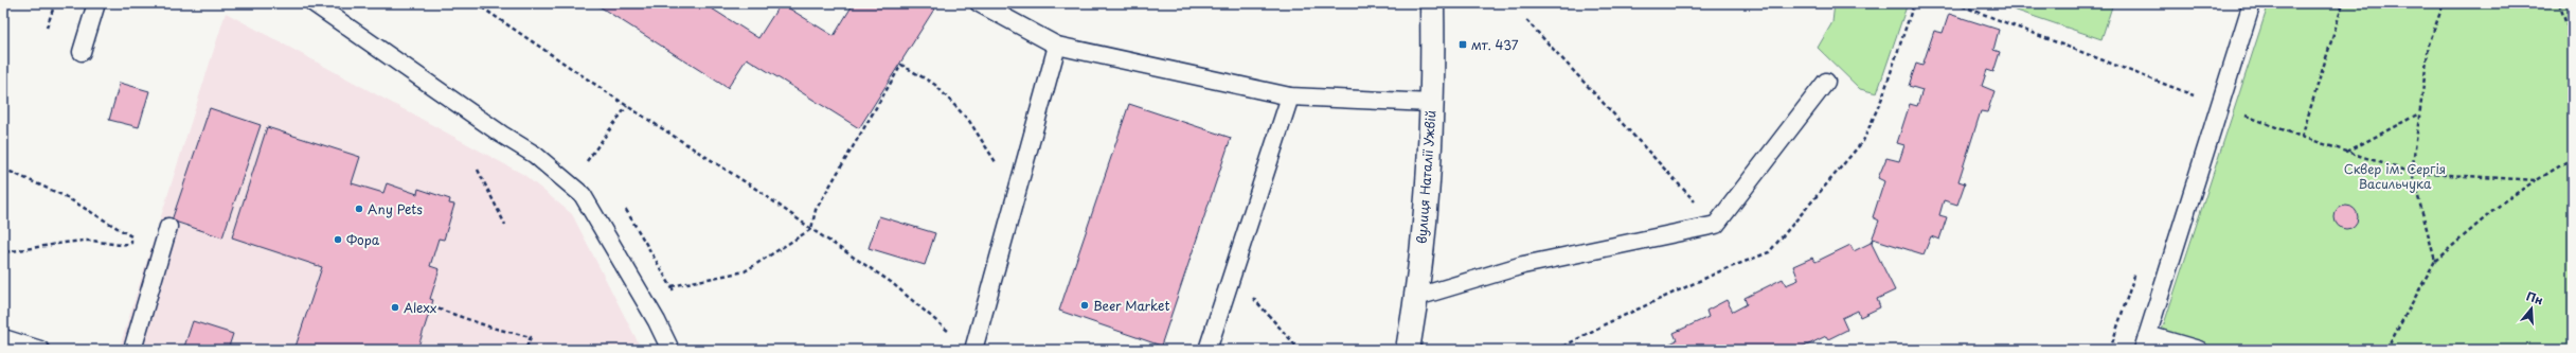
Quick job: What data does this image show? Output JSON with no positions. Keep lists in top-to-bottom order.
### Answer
{
  "streets": {
    "street": ["вулиця Наталії Ужвій"]
  },
  "parks": ["Сквер ім. Сергія Васильчука"],
  "places": {
    "transit": ["мт. 437"],
    "other": [
      "Any Pets",
      "Фора",
      "Beer Market",
      "Alexx"
    ]
  },
  "north": "top"
}
